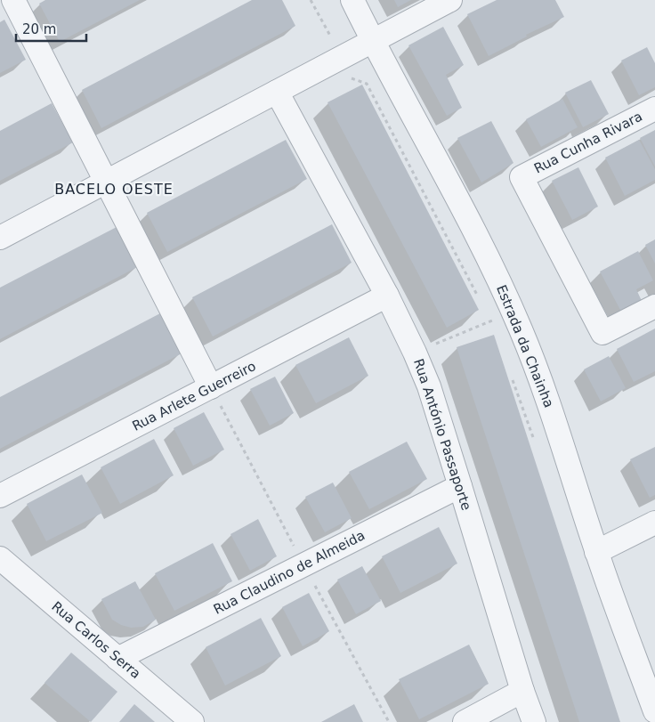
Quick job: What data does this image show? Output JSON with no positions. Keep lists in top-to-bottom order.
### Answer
{
  "streets": {
    "street": [
      "Rua Cunha Rivara",
      "Estrada da Chainha",
      "Rua Arlete Guerreiro",
      "Rua António Passaporte",
      "Rua Claudino de Almeida",
      "Rua Carlos Serra"
    ]
  },
  "crossings": [
    ["Rua Arlete Guerreiro", "Rua António Passaporte"],
    ["Rua António Passaporte", "Rua Claudino de Almeida"],
    ["Rua Claudino de Almeida", "Rua Carlos Serra"]
  ],
  "districts": ["BACELO OESTE"],
  "scale_bar": "20 m"
}
